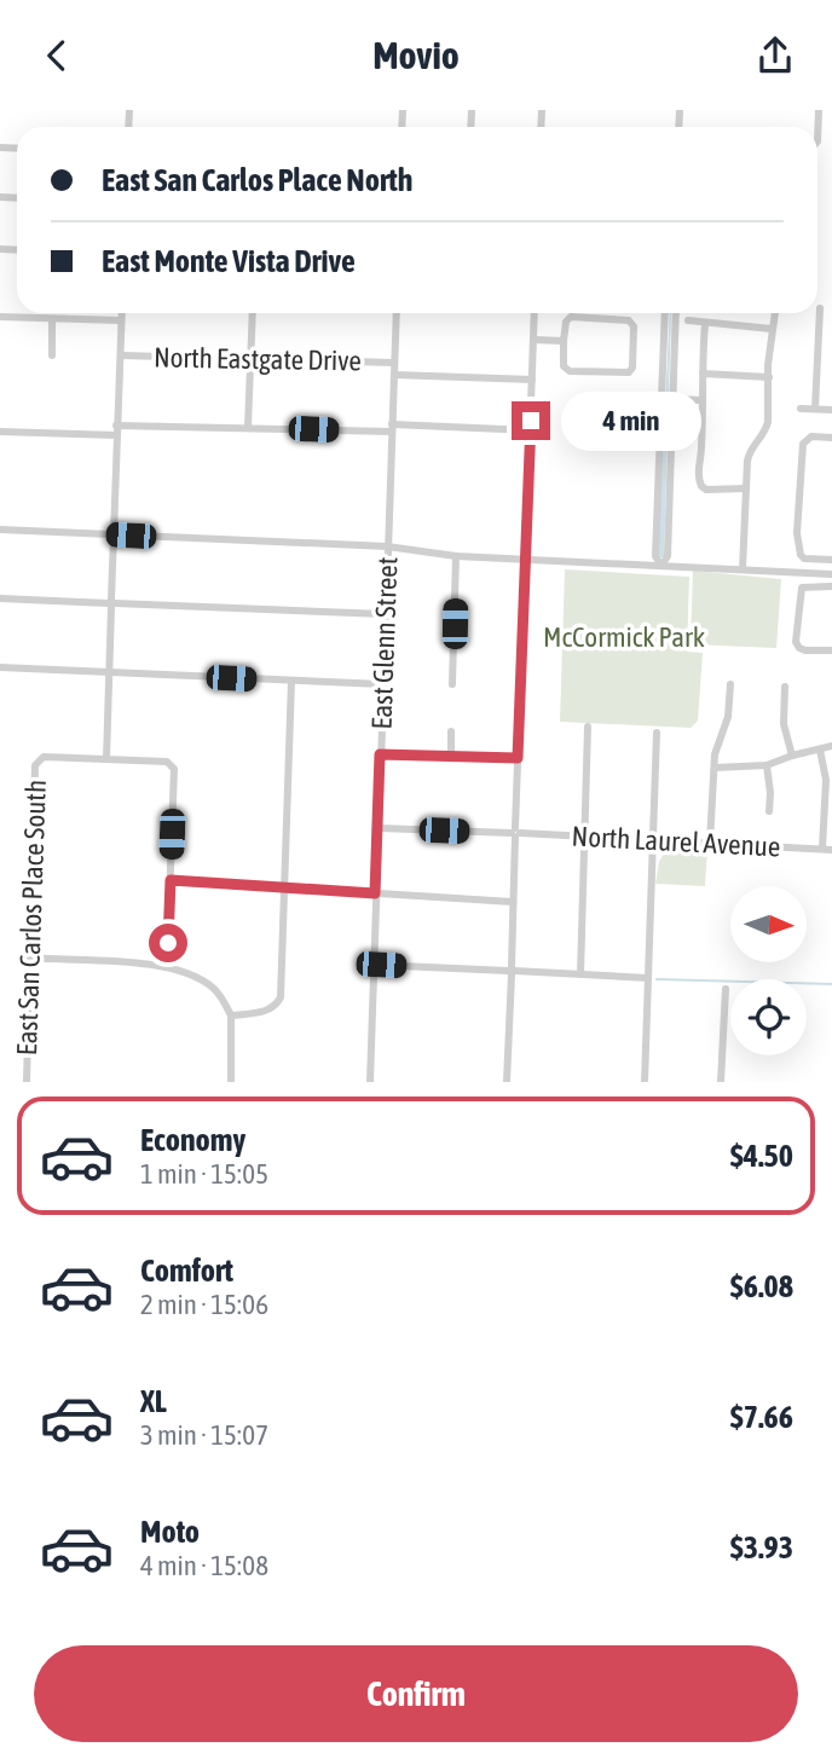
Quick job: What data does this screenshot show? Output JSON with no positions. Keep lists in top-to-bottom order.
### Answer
{
  "streets": {
    "street": [
      "North Eastgate Drive",
      "East Glenn Street",
      "North Laurel Avenue",
      "East San Carlos Place South"
    ]
  },
  "crossings": [
    ["North Eastgate Drive", "East Glenn Street"],
    ["East Glenn Street", "North Laurel Avenue"]
  ],
  "parks": ["McCormick Park"],
  "north": "right",
  "page": {
    "header": "Movio",
    "banner": ["East San Carlos Place North", "East Monte Vista Drive"],
    "bubble": "4 min",
    "list": [
      {
        "name": "Economy",
        "note": "1 min · 15:05",
        "value": "$4.50"
      },
      {
        "name": "Comfort",
        "note": "2 min · 15:06",
        "value": "$6.08"
      },
      {
        "name": "XL",
        "note": "3 min · 15:07",
        "value": "$7.66"
      },
      {
        "name": "Moto",
        "note": "4 min · 15:08",
        "value": "$3.93"
      }
    ],
    "buttons": "Confirm"
  }
}
